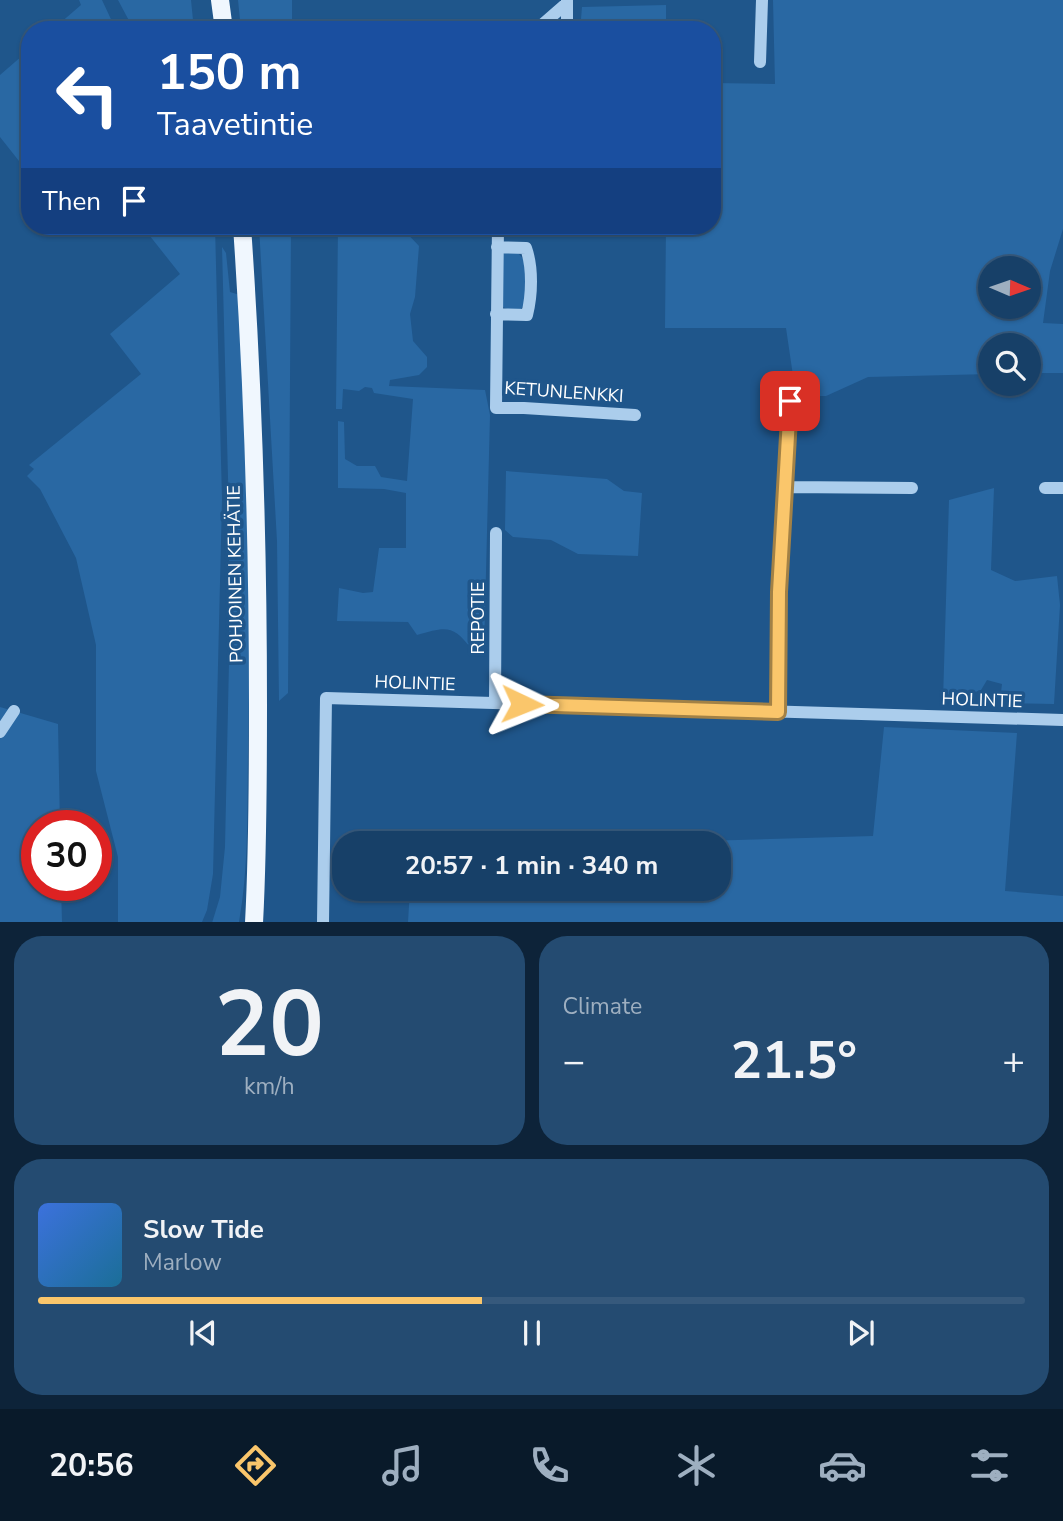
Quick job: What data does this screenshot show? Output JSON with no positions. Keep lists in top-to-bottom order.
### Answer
{
  "streets": {
    "main road": ["POHJOINEN KEHÄTIE"],
    "street": ["KETUNLENKKI", "REPOTIE", "HOLINTIE"]
  },
  "crossings": [
    ["REPOTIE", "HOLINTIE"]
  ],
  "north": "right",
  "page": {
    "turn": ["150 m", "Taavetintie"],
    "then": "Then",
    "limit": "30",
    "trip": "20:57 · 1 min · 340 m",
    "tile": [
      ["20", "km/h"],
      "Climate"
    ],
    "heat": ["−", "21.5°", "+"],
    "song": ["Slow Tide", "Marlow"],
    "tabs": "20:56"
  }
}
